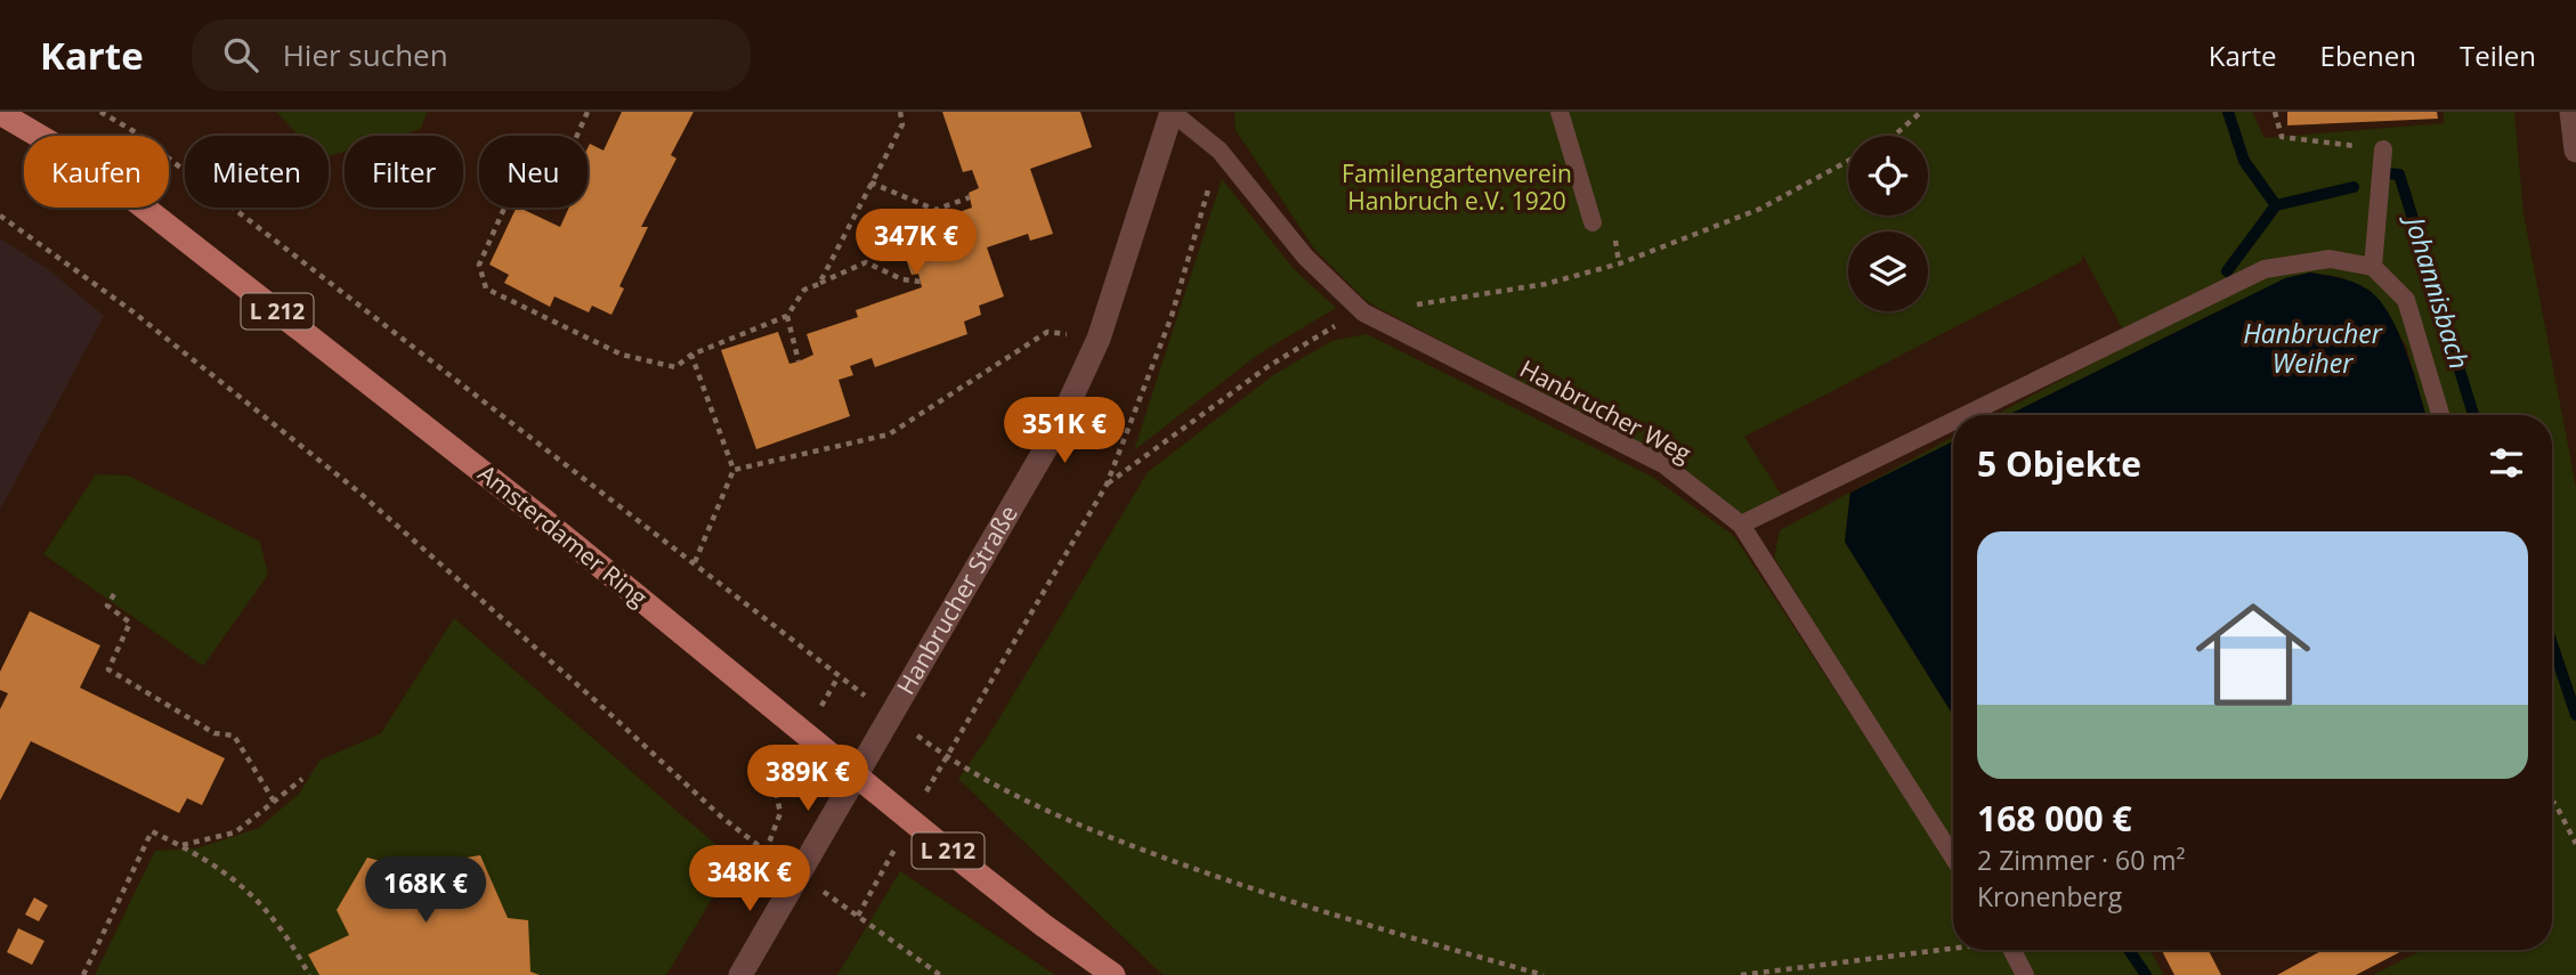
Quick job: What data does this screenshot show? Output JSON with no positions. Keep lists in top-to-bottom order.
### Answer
{
  "streets": {
    "main road": ["L 212", "Amsterdamer Ring"],
    "street": ["Hanbrucher Straße"],
    "lane": ["Hanbrucher Weg"]
  },
  "crossings": [
    ["Hanbrucher Weg", "Hanbrucher Straße"],
    ["Amsterdamer Ring", "Hanbrucher Straße"]
  ],
  "water": ["Johannisbach", "Hanbrucher Weiher"],
  "parks": ["Familengartenverein Hanbruch e.V. 1920"],
  "page": {
    "header": "Karte",
    "search": "Hier suchen",
    "nav": ["Karte", "Ebenen", "Teilen"],
    "chip": [
      "Kaufen",
      "Mieten",
      "Filter",
      "Neu"
    ],
    "price": [
      "347K €",
      "351K €",
      "389K €",
      "348K €",
      "168K €"
    ],
    "heading": "5 Objekte",
    "list": [
      {
        "name": "168 000 €",
        "note": "2 Zimmer · 60 m² · Kronenberg"
      }
    ]
  }
}
